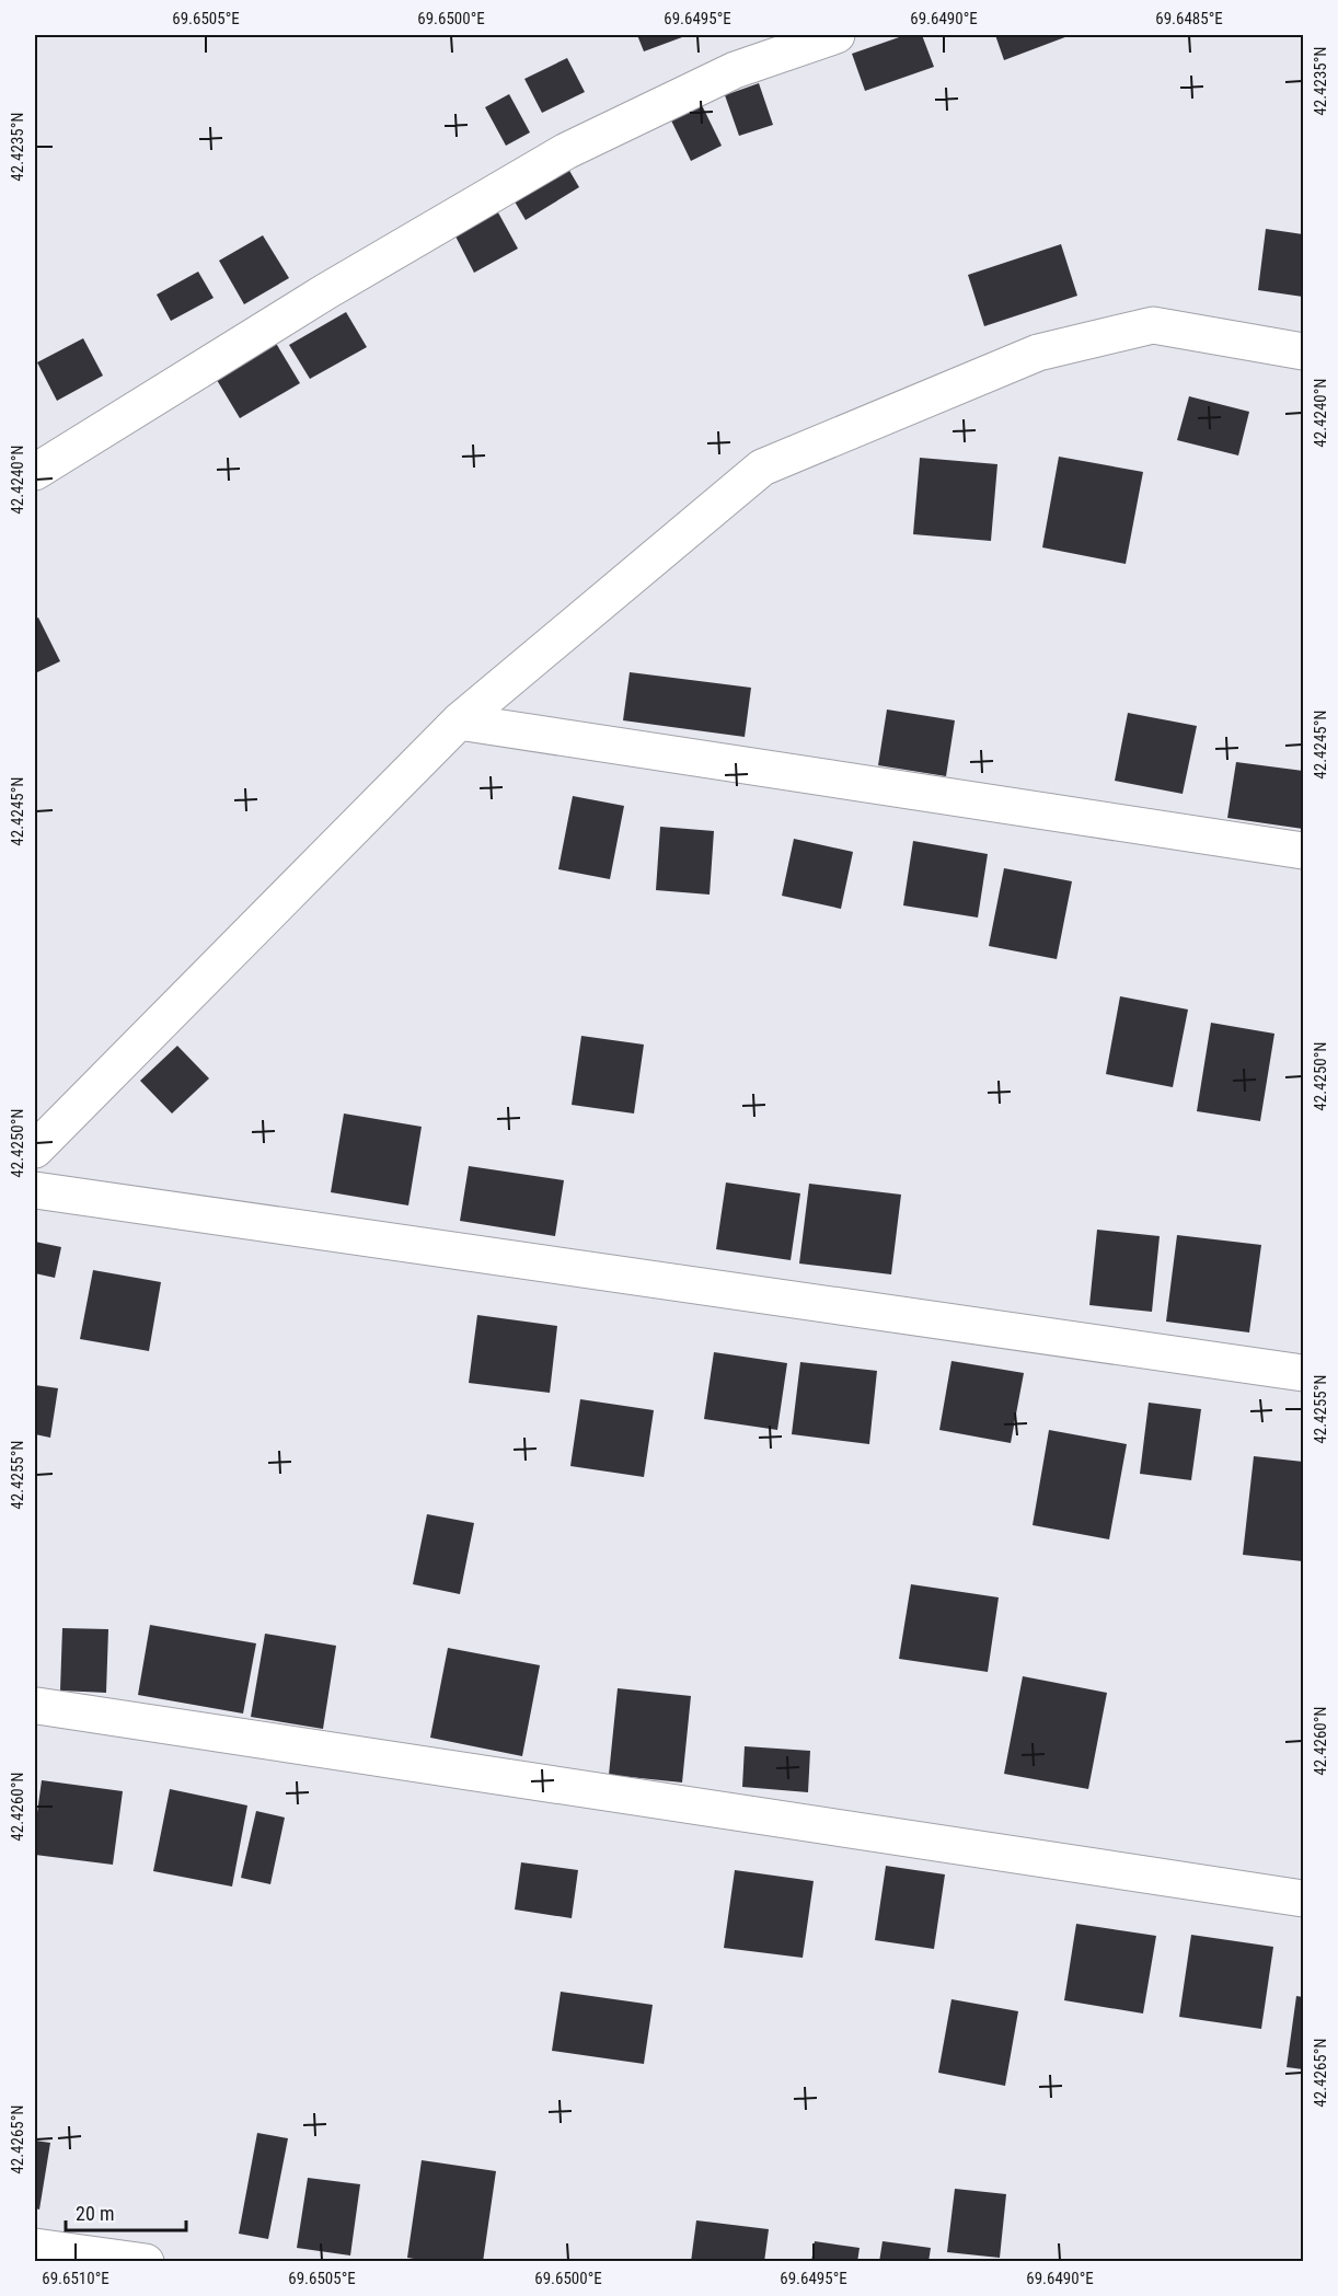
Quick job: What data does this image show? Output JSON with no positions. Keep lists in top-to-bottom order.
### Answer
{
  "scale_bar": "20 m",
  "coordinates": [
    "69.6505°E",
    "69.6500°E",
    "69.6495°E",
    "69.6490°E",
    "69.6485°E",
    "42.4235°N",
    "42.4240°N",
    "42.4245°N",
    "42.4250°N",
    "42.4255°N",
    "42.4260°N",
    "42.4265°N",
    "69.6510°E"
  ]
}
